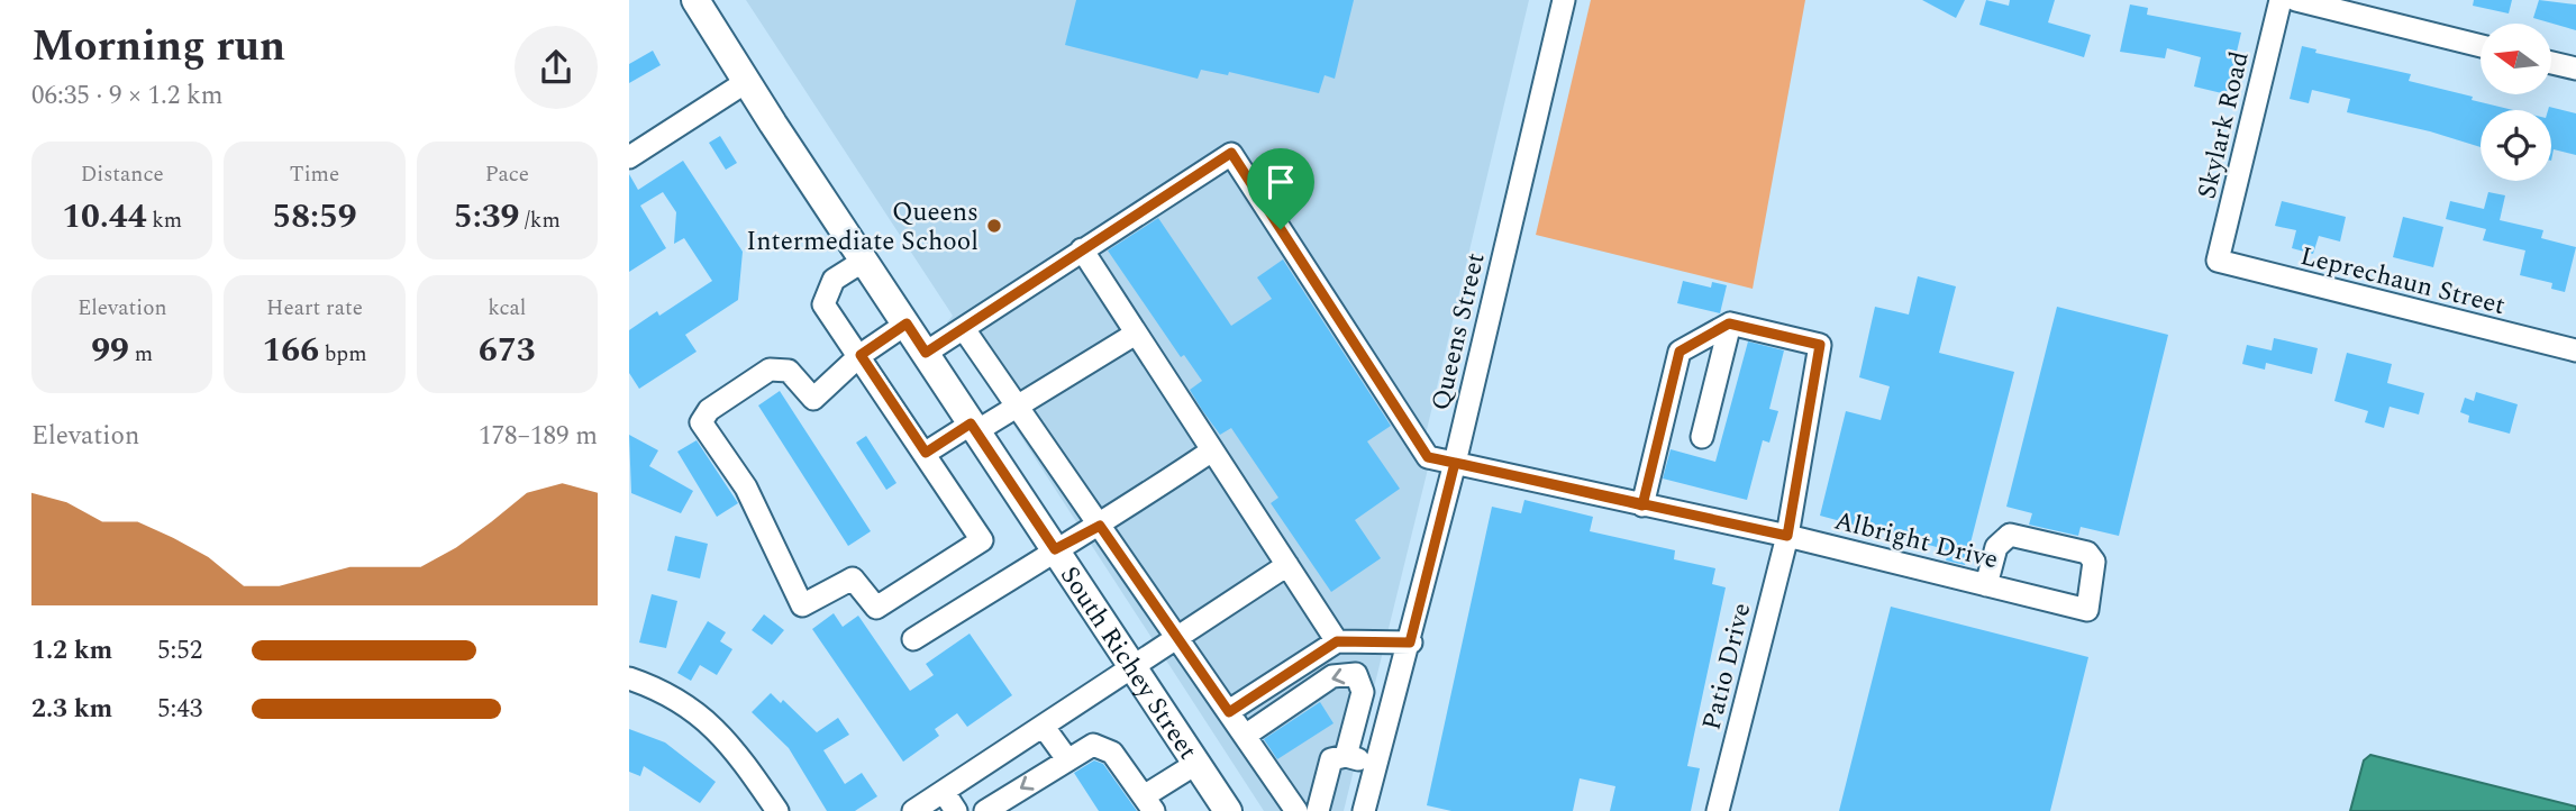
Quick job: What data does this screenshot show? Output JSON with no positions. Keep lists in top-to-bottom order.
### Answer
{
  "streets": {
    "main road": ["South Richey Street"],
    "street": [
      "Skylark Road",
      "Leprechaun Street",
      "Queens Street",
      "Albright Drive",
      "Patio Drive"
    ]
  },
  "crossings": [
    ["Skylark Road", "Leprechaun Street"],
    ["Queens Street", "Albright Drive"],
    ["Albright Drive", "Patio Drive"]
  ],
  "places": ["Queens Intermediate School"],
  "north": "left",
  "page": {
    "heading": ["Morning run", "06:35 · 9 × 1.2 km"],
    "stats": [
      ["Distance", "10.44 km"],
      ["Time", "58:59"],
      ["Pace", "5:39 /km"],
      ["Elevation", "99 m"],
      ["Heart rate", "166 bpm"],
      ["kcal", "673"]
    ],
    "chart": ["Elevation", "178–189 m"],
    "list": [
      {
        "name": "1.2 km",
        "note": "5:52"
      },
      {
        "name": "2.3 km",
        "note": "5:43"
      }
    ]
  }
}
